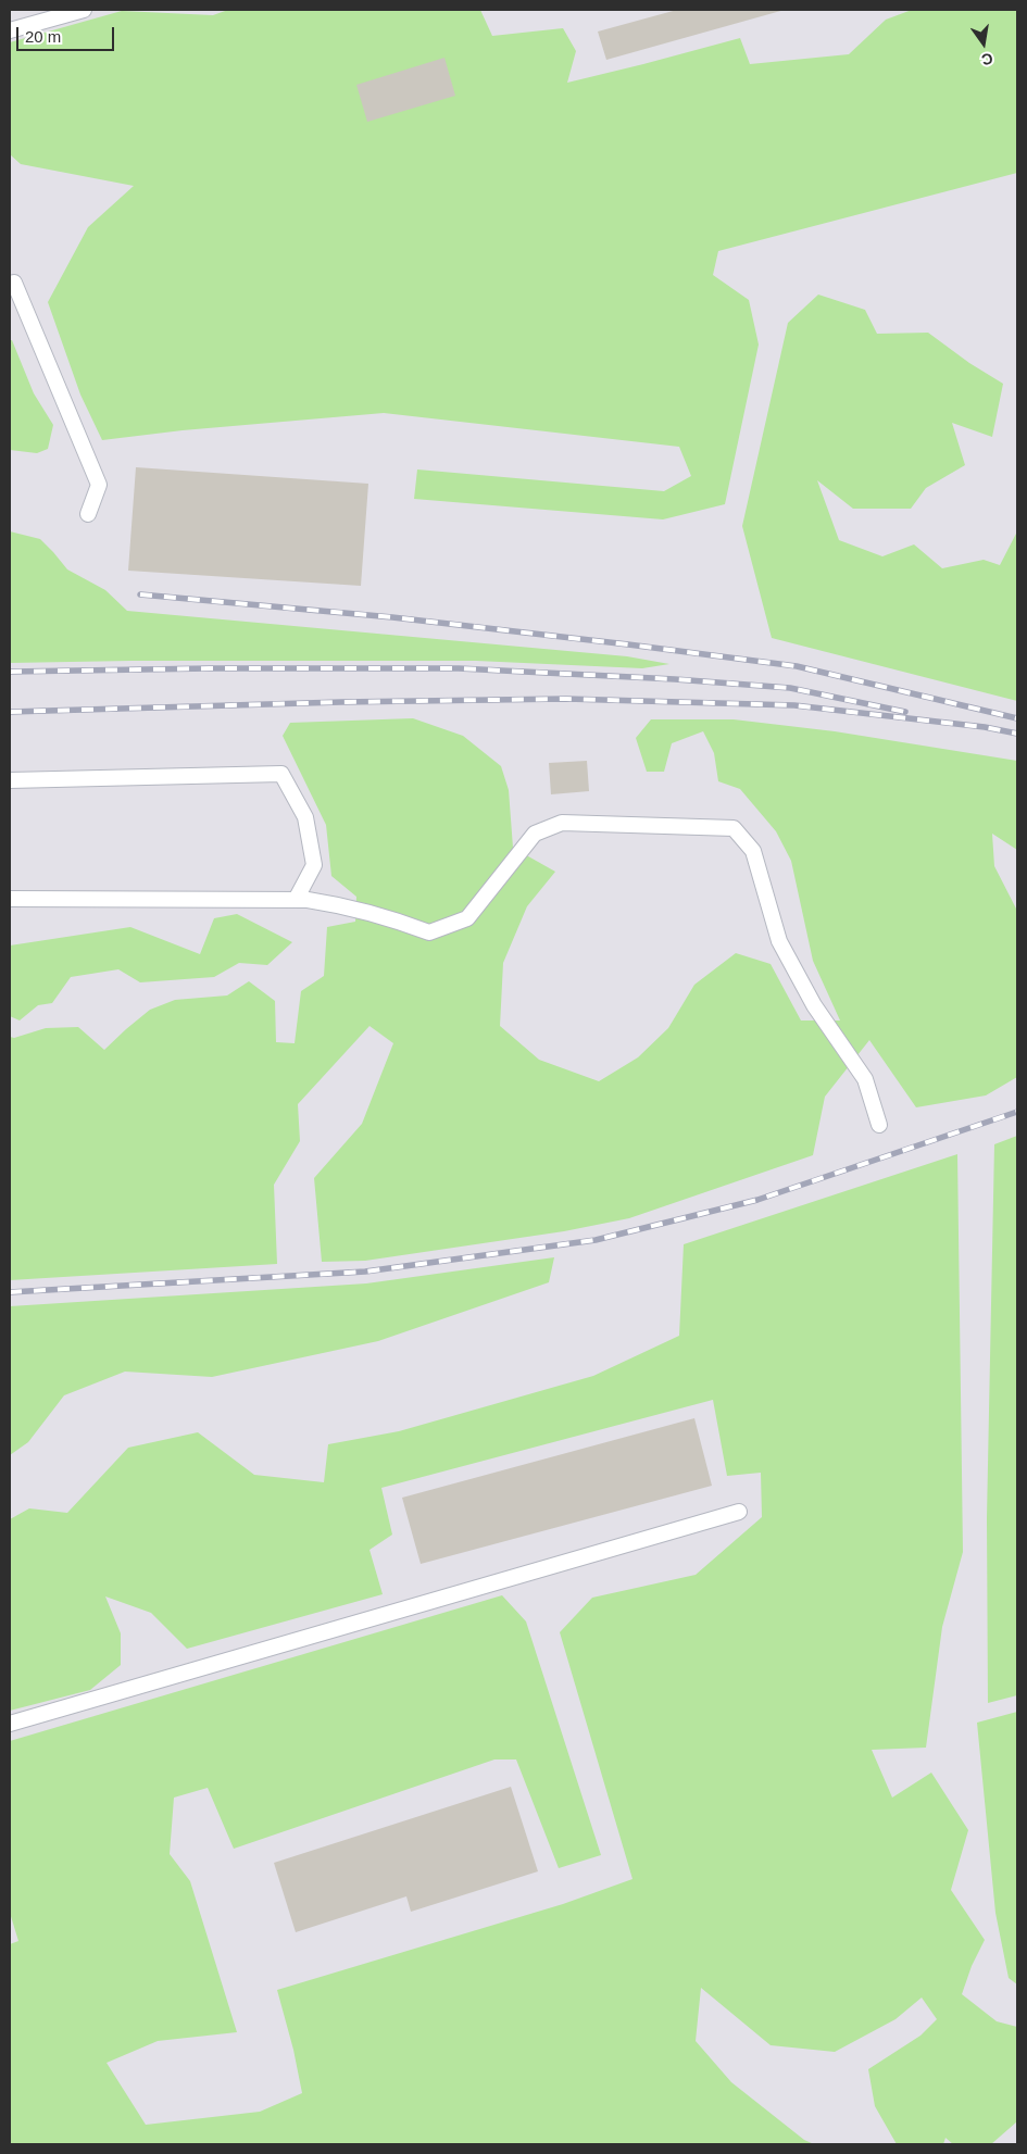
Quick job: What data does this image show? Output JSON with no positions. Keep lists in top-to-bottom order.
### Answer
{
  "scale_bar": "20 m",
  "north": "bottom"
}
